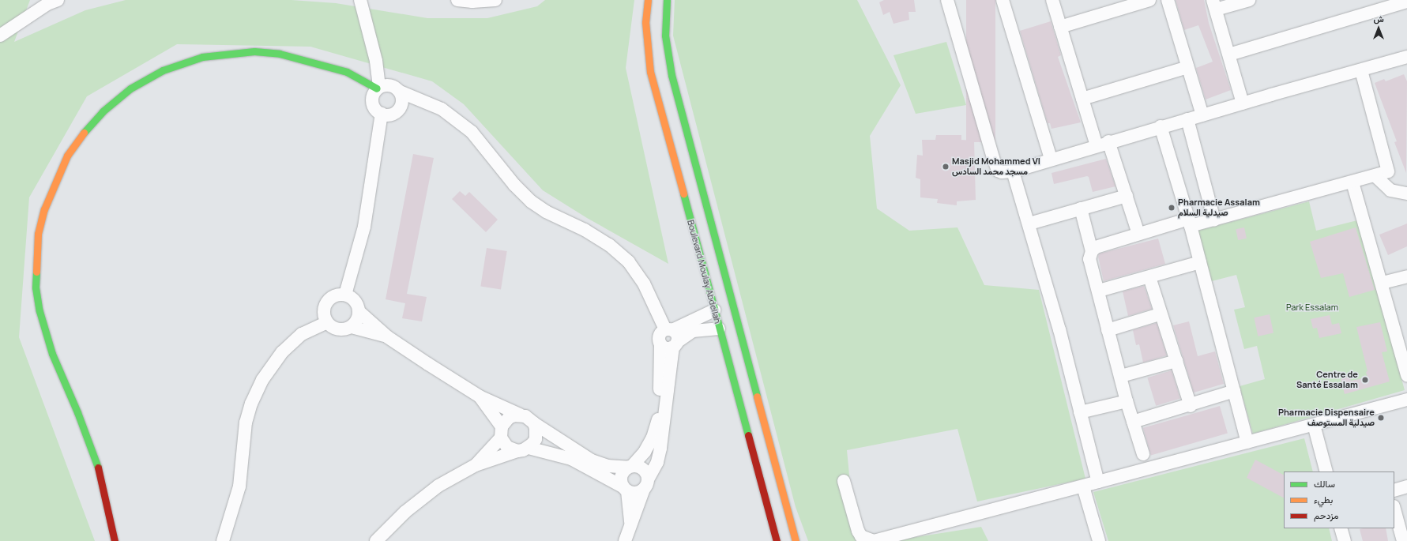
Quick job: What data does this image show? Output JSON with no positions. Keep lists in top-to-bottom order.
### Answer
{
  "streets": {
    "main road": ["Boulevard Moulay Abdellah"]
  },
  "parks": ["Park Essalam"],
  "places": [
    "Masjid Mohammed VI مسجد محمد السادس",
    "Pharmacie Assalam صيدلية السلام",
    "Centre de Santé Essalam",
    "Pharmacie Dispensaire صيدلية المستوصف"
  ],
  "legend": ["سالك", "بطيء", "مزدحم"],
  "north": "top"
}
